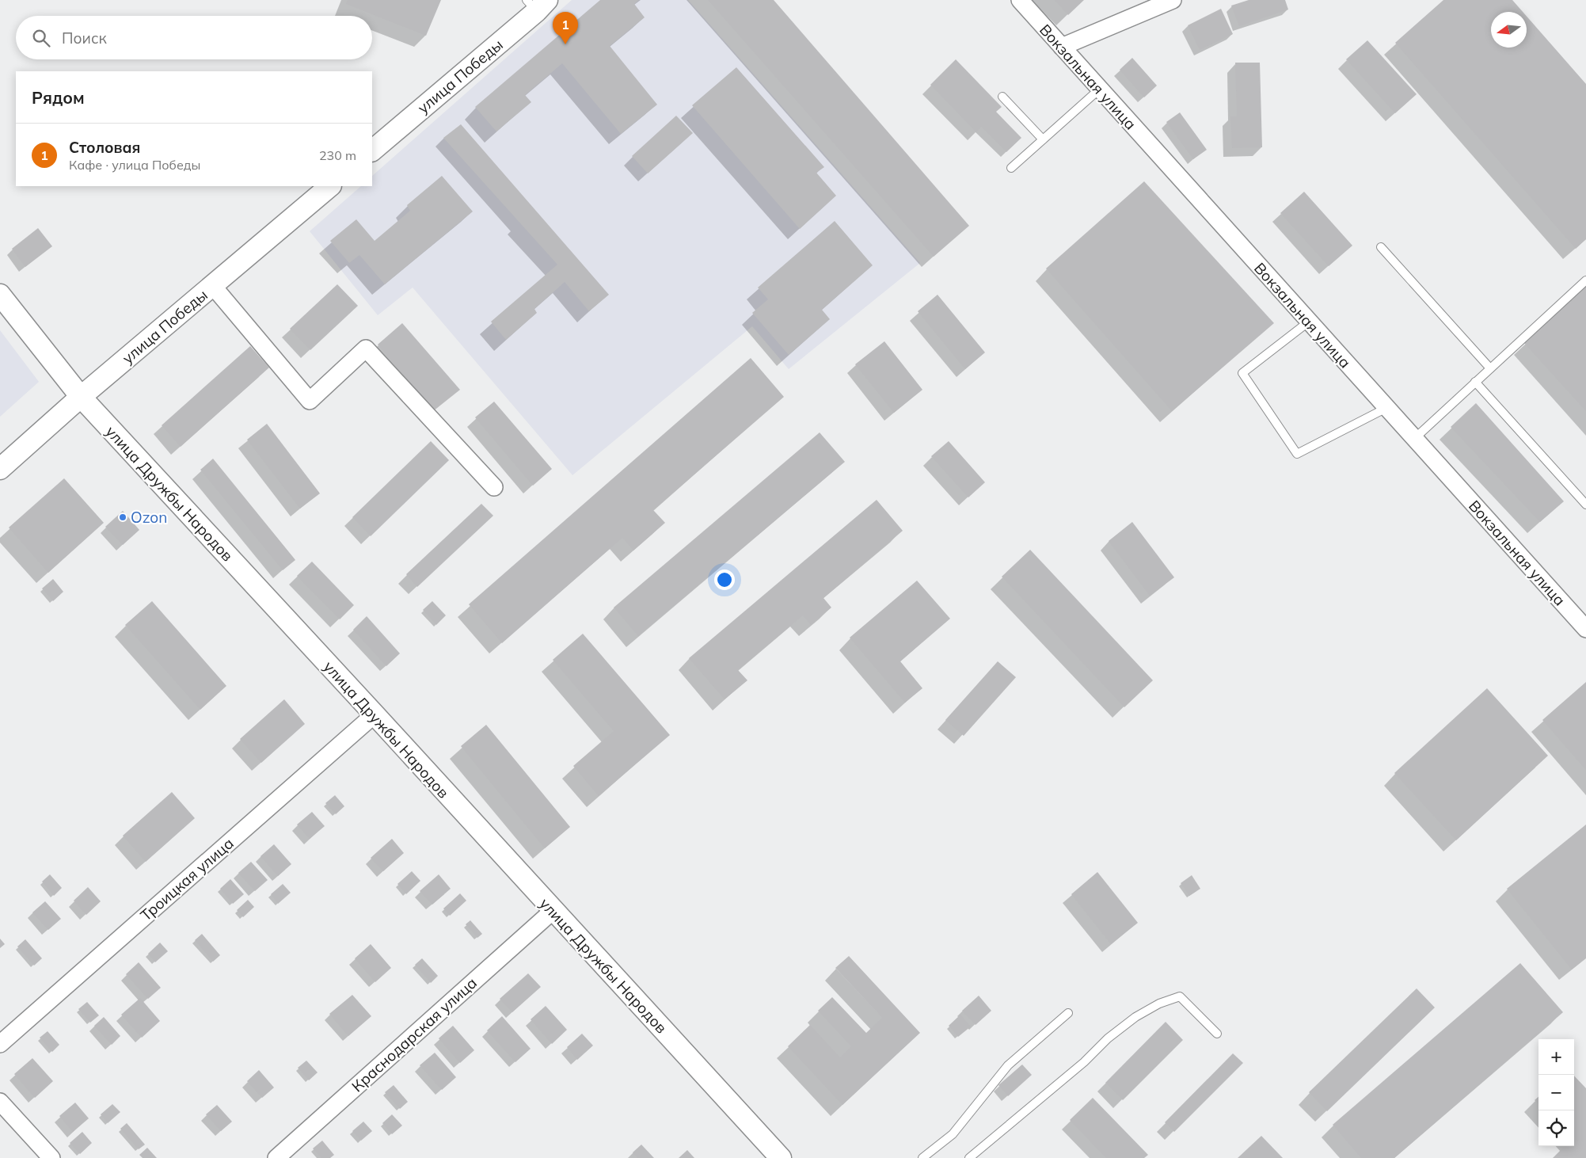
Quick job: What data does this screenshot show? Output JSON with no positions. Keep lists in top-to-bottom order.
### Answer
{
  "streets": {
    "street": [
      "улица Победы",
      "Вокзальная улица",
      "улица Дружбы Народов",
      "Троицкая улица",
      "Краснодарская улица"
    ]
  },
  "crossings": [
    ["улица Победы", "улица Дружбы Народов"],
    ["улица Дружбы Народов", "Троицкая улица"],
    ["улица Дружбы Народов", "Краснодарская улица"]
  ],
  "places": ["Ozon"],
  "north": "left",
  "page": {
    "pins": "1",
    "search": "Поиск",
    "heading": "Рядом",
    "list": [
      {
        "mark": "1",
        "name": "Столовая",
        "note": "Кафе · улица Победы",
        "value": "230 m"
      }
    ],
    "map_buttons": ["+", "−"]
  }
}
